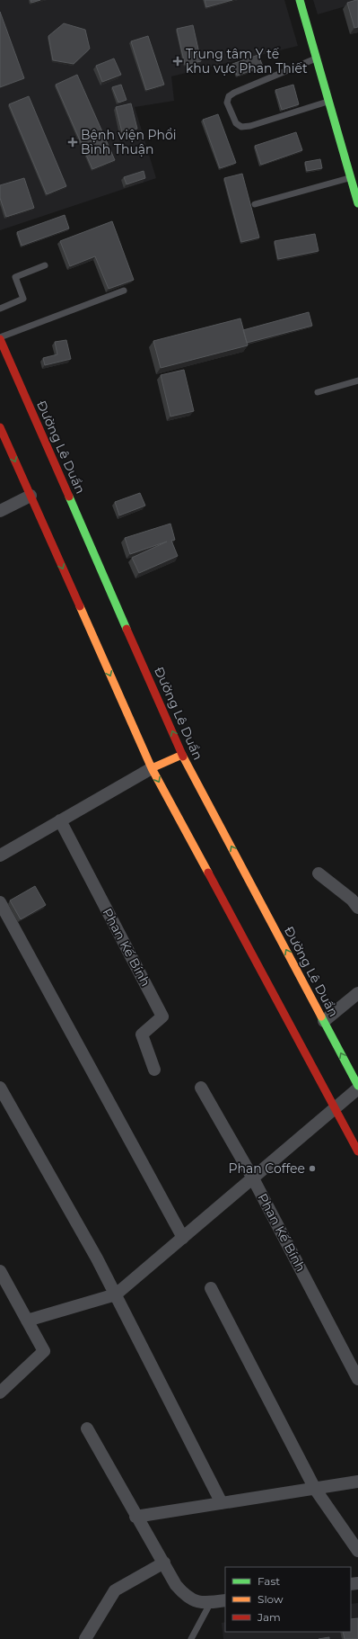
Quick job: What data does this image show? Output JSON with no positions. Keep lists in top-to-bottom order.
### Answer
{
  "streets": {
    "main road": ["Đường Lê Duẩn"],
    "street": ["Phan Kế Bính"]
  },
  "places": {
    "health": ["Trung tâm Y tế khu vực Phan Thiết", "Bệnh viện Phổi Bình Thuận"],
    "other": ["Phan Coffee"]
  },
  "legend": ["Fast", "Slow", "Jam"]
}
